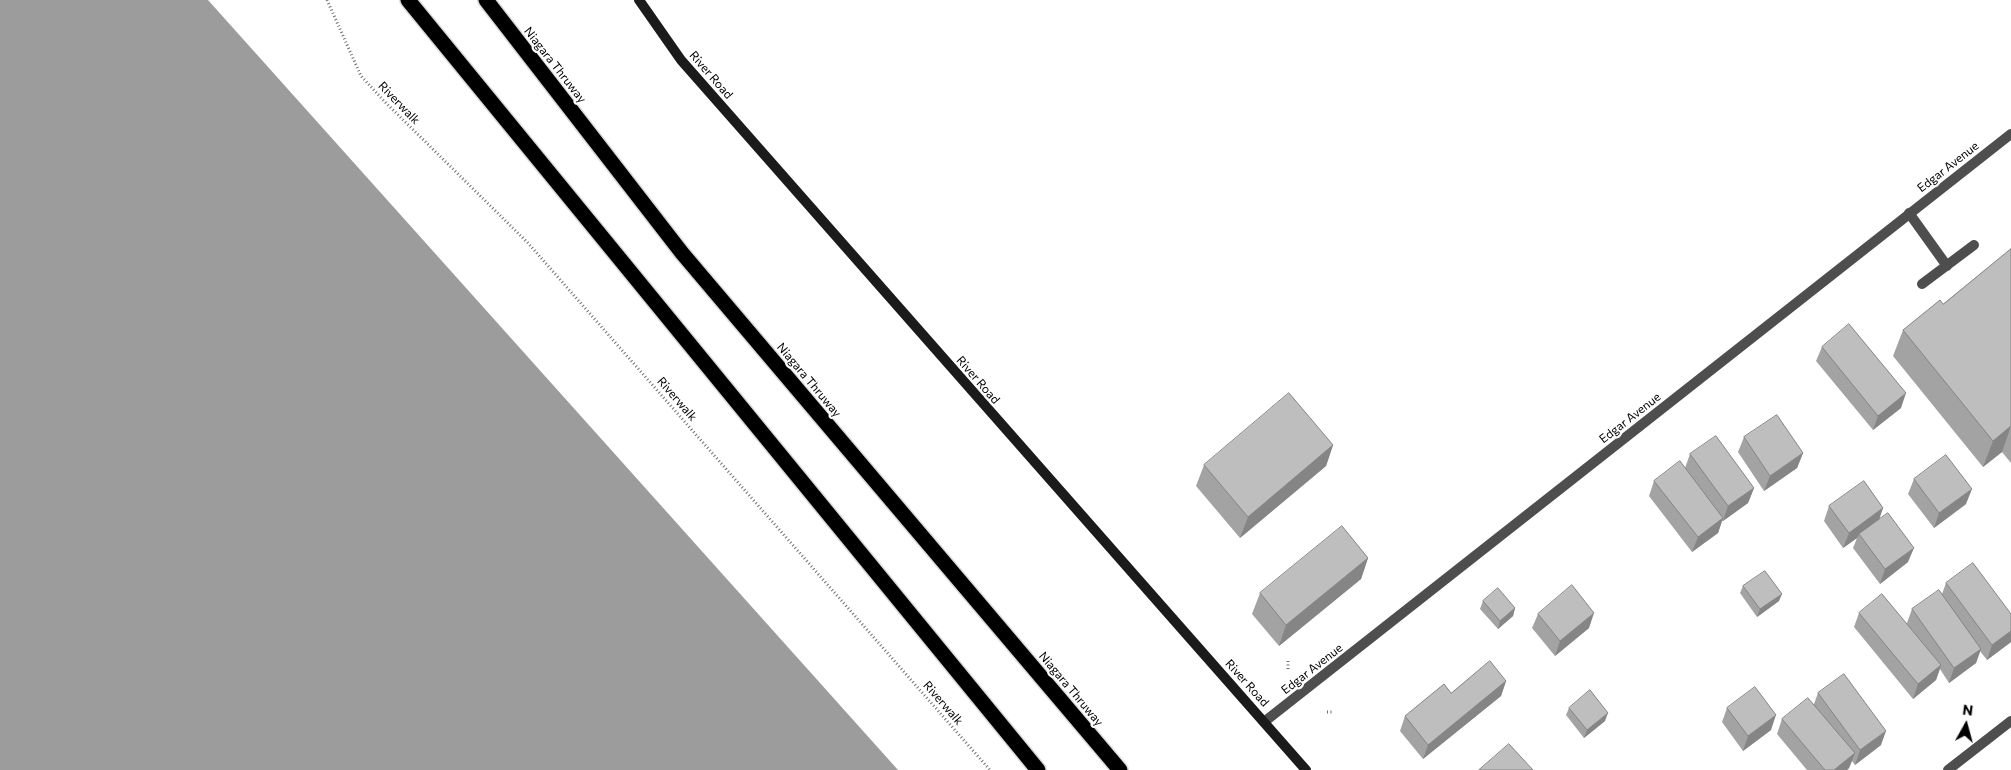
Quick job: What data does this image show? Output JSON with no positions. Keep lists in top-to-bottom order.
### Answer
{
  "streets": {
    "highway": ["Niagara Thruway"],
    "main road": ["River Road"],
    "street": ["Edgar Avenue"],
    "path": ["Riverwalk"]
  },
  "crossings": [
    ["River Road", "Edgar Avenue"]
  ],
  "north": "top"
}
